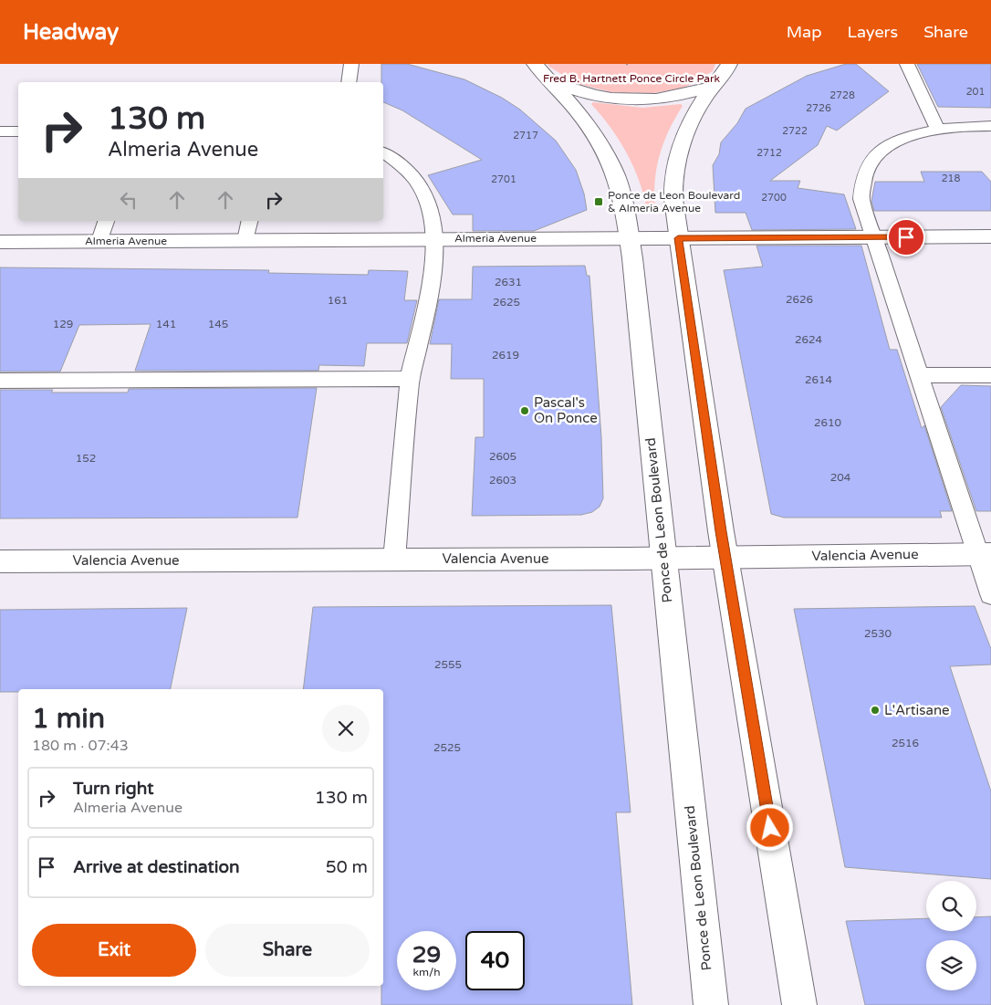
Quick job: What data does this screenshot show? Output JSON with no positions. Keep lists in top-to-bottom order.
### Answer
{
  "streets": {
    "street": ["Almeria Avenue", "Ponce de Leon Boulevard", "Valencia Avenue"]
  },
  "crossings": [
    ["Almeria Avenue", "Ponce de Leon Boulevard"],
    ["Ponce de Leon Boulevard", "Valencia Avenue"]
  ],
  "parks": ["Fred B. Hartnett Ponce Circle Park"],
  "places": {
    "transit": ["Ponce de Leon Boulevard & Almeria Avenue"],
    "other": ["Pascal's On Ponce", "L'Artisane"]
  },
  "house_numbers": [
    "201",
    "2728",
    "2726",
    "2722",
    "2717",
    "2712",
    "218",
    "2701",
    "2700",
    "2631",
    "2626",
    "161",
    "2625",
    "129",
    "141",
    "145",
    "2624",
    "2619",
    "2614",
    "2610",
    "2605",
    "152",
    "204",
    "2603",
    "2530",
    "2555",
    "2516",
    "2525"
  ],
  "page": {
    "header": "Headway",
    "nav": ["Map", "Layers", "Share"],
    "turn": ["130 m", "Almeria Avenue"],
    "heading": ["1 min", "180 m · 07:43"],
    "list": [
      {
        "name": "Turn right",
        "note": "Almeria Avenue",
        "value": "130 m"
      },
      {
        "name": "Arrive at destination",
        "value": "50 m"
      }
    ],
    "buttons": ["Exit", "Share"],
    "speed": "29 km/h",
    "limit": "40"
  }
}
